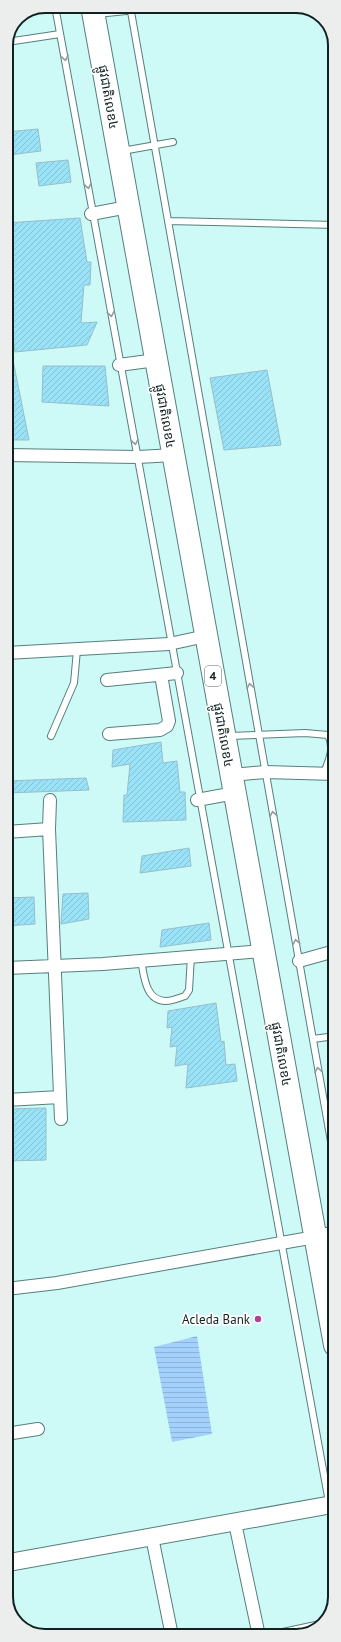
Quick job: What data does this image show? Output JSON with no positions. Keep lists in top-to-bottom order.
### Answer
{
  "streets": {
    "highway": ["ផ្លូវជាតិលេខ៤", "4"]
  },
  "places": ["Acleda Bank"]
}
